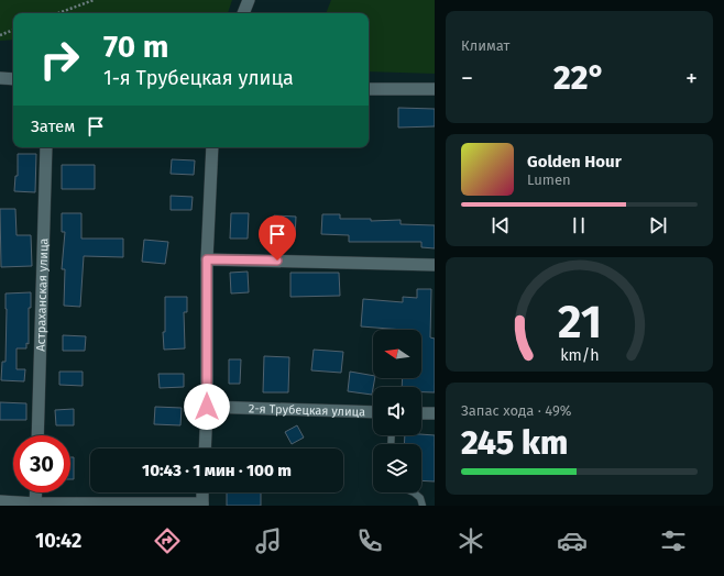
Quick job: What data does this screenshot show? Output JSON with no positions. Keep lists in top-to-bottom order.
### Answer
{
  "streets": {
    "street": ["Астраханская улица", "2-я Трубецкая улица"]
  },
  "north": "left",
  "page": {
    "tile": [
      "Климат",
      ["Запас хода · 49%", "245 km"]
    ],
    "turn": ["70 m", "1-я Трубецкая улица"],
    "heat": ["−", "22°", "+"],
    "then": "Затем",
    "song": ["Golden Hour", "Lumen"],
    "limit": "30",
    "trip": "10:43 · 1 мин · 100 m",
    "tabs": "10:42",
    "gauge": ["21", "km/h"]
  }
}
